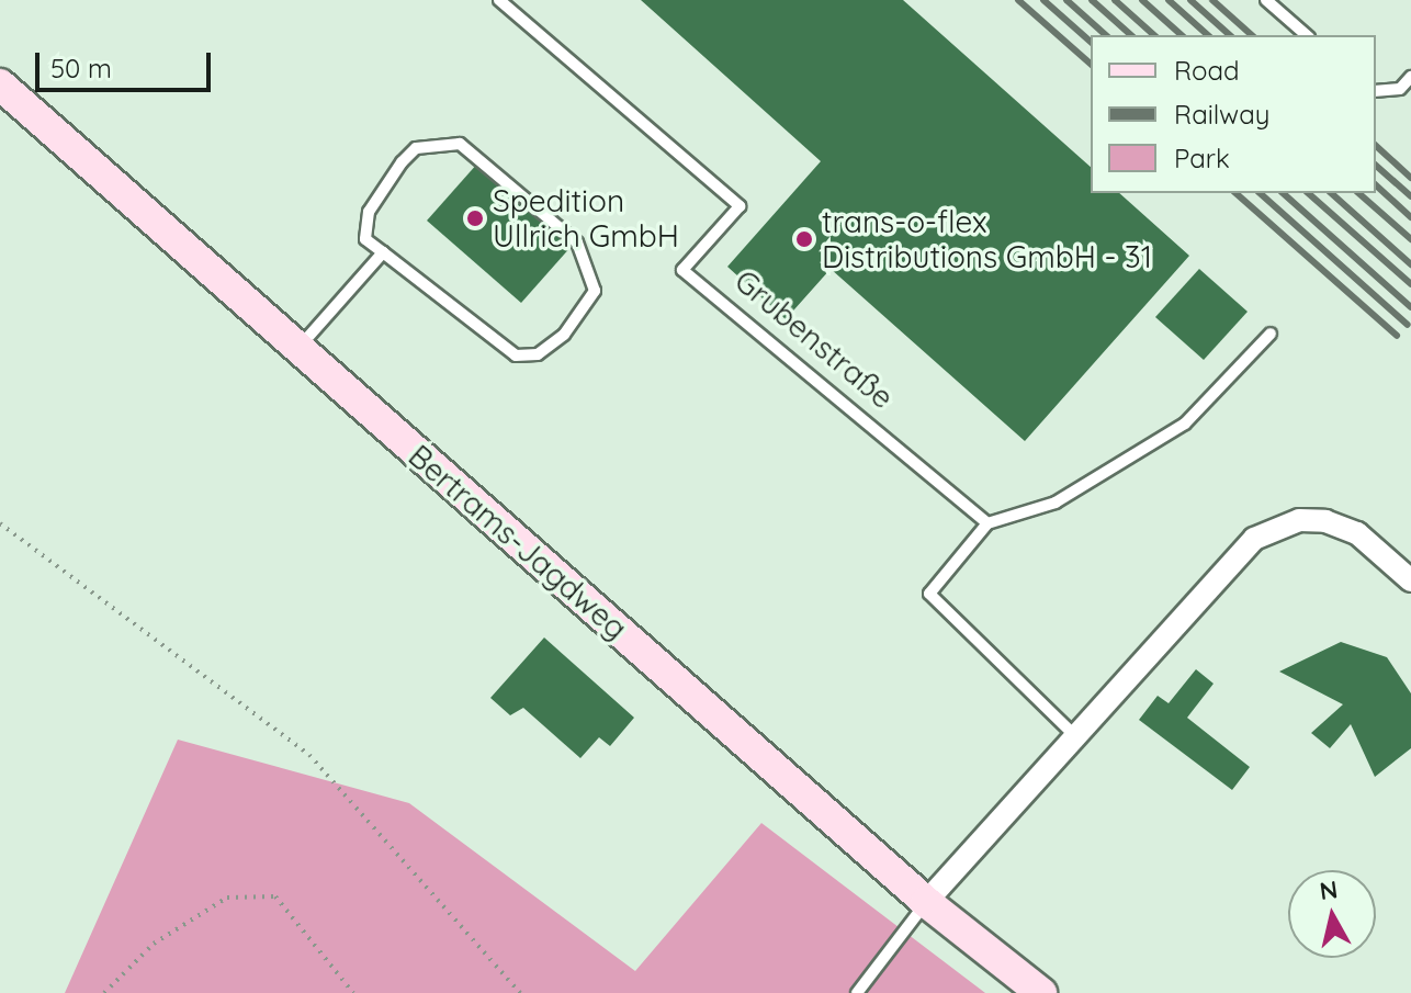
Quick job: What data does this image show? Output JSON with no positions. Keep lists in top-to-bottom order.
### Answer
{
  "streets": {
    "main road": ["Bertrams-Jagdweg"],
    "lane": ["Grubenstraße"]
  },
  "places": ["Spedition Ullrich GmbH", "trans-o-flex Distributions GmbH - 31"],
  "legend": ["Road", "Railway", "Park"],
  "scale_bar": "50 m",
  "north": "top"
}
